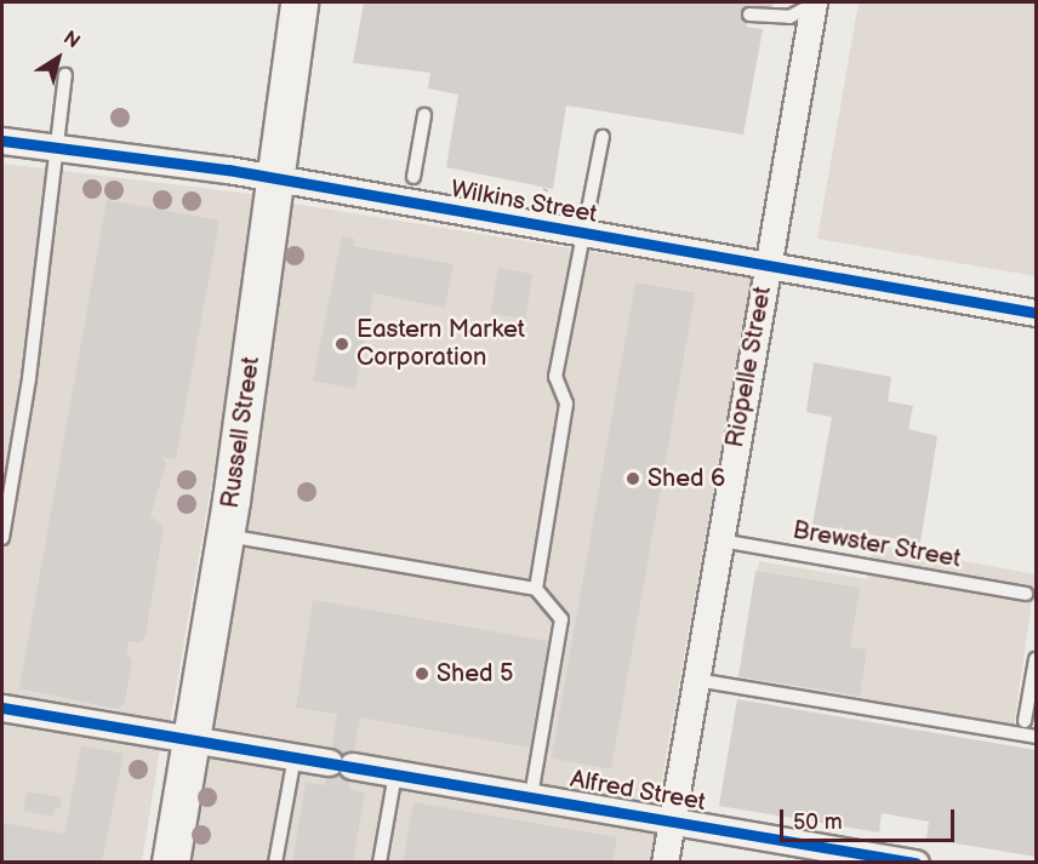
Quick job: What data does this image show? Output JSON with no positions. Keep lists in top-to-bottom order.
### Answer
{
  "streets": {
    "street": [
      "Wilkins Street",
      "Riopelle Street",
      "Russell Street",
      "Alfred Street"
    ],
    "lane": ["Brewster Street"]
  },
  "crossings": [
    ["Wilkins Street", "Riopelle Street"],
    ["Wilkins Street", "Russell Street"],
    ["Riopelle Street", "Brewster Street"],
    ["Riopelle Street", "Alfred Street"],
    ["Russell Street", "Alfred Street"]
  ],
  "places": ["Eastern Market Corporation", "Shed 6", "Shed 5"],
  "scale_bar": "50 m",
  "north": "top right"
}
